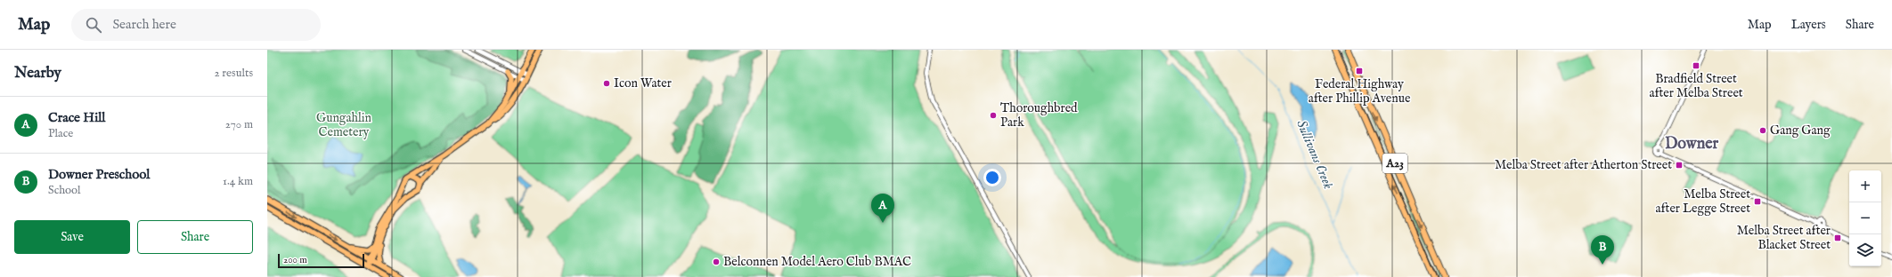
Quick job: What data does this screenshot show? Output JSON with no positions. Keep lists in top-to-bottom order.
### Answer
{
  "streets": {
    "highway": ["A23"]
  },
  "districts": ["Downer"],
  "water": ["Sullivans Creek"],
  "parks": ["Gungahlin Cemetery"],
  "places": {
    "transit": [
      "Bradfield Street after Melba Street",
      "Federal Highway after Phillip Avenue",
      "Melba Street after Atherton Street",
      "Melba Street after Legge Street",
      "Melba Street after Blacket Street"
    ],
    "other": [
      "Icon Water",
      "Thoroughbred Park",
      "Gang Gang",
      "Belconnen Model Aero Club BMAC"
    ]
  },
  "scale_bar": "200 m",
  "page": {
    "header": "Map",
    "search": "Search here",
    "nav": ["Map", "Layers", "Share"],
    "heading": ["Nearby", "2 results"],
    "list": [
      {
        "mark": "A",
        "name": "Crace Hill",
        "note": "Place",
        "value": "270 m"
      },
      {
        "mark": "B",
        "name": "Downer Preschool",
        "note": "School",
        "value": "1.4 km"
      }
    ],
    "map_buttons": ["+", "−"],
    "pins": ["A", "B"],
    "buttons": ["Save", "Share"],
    "scale": "200 m"
  }
}
